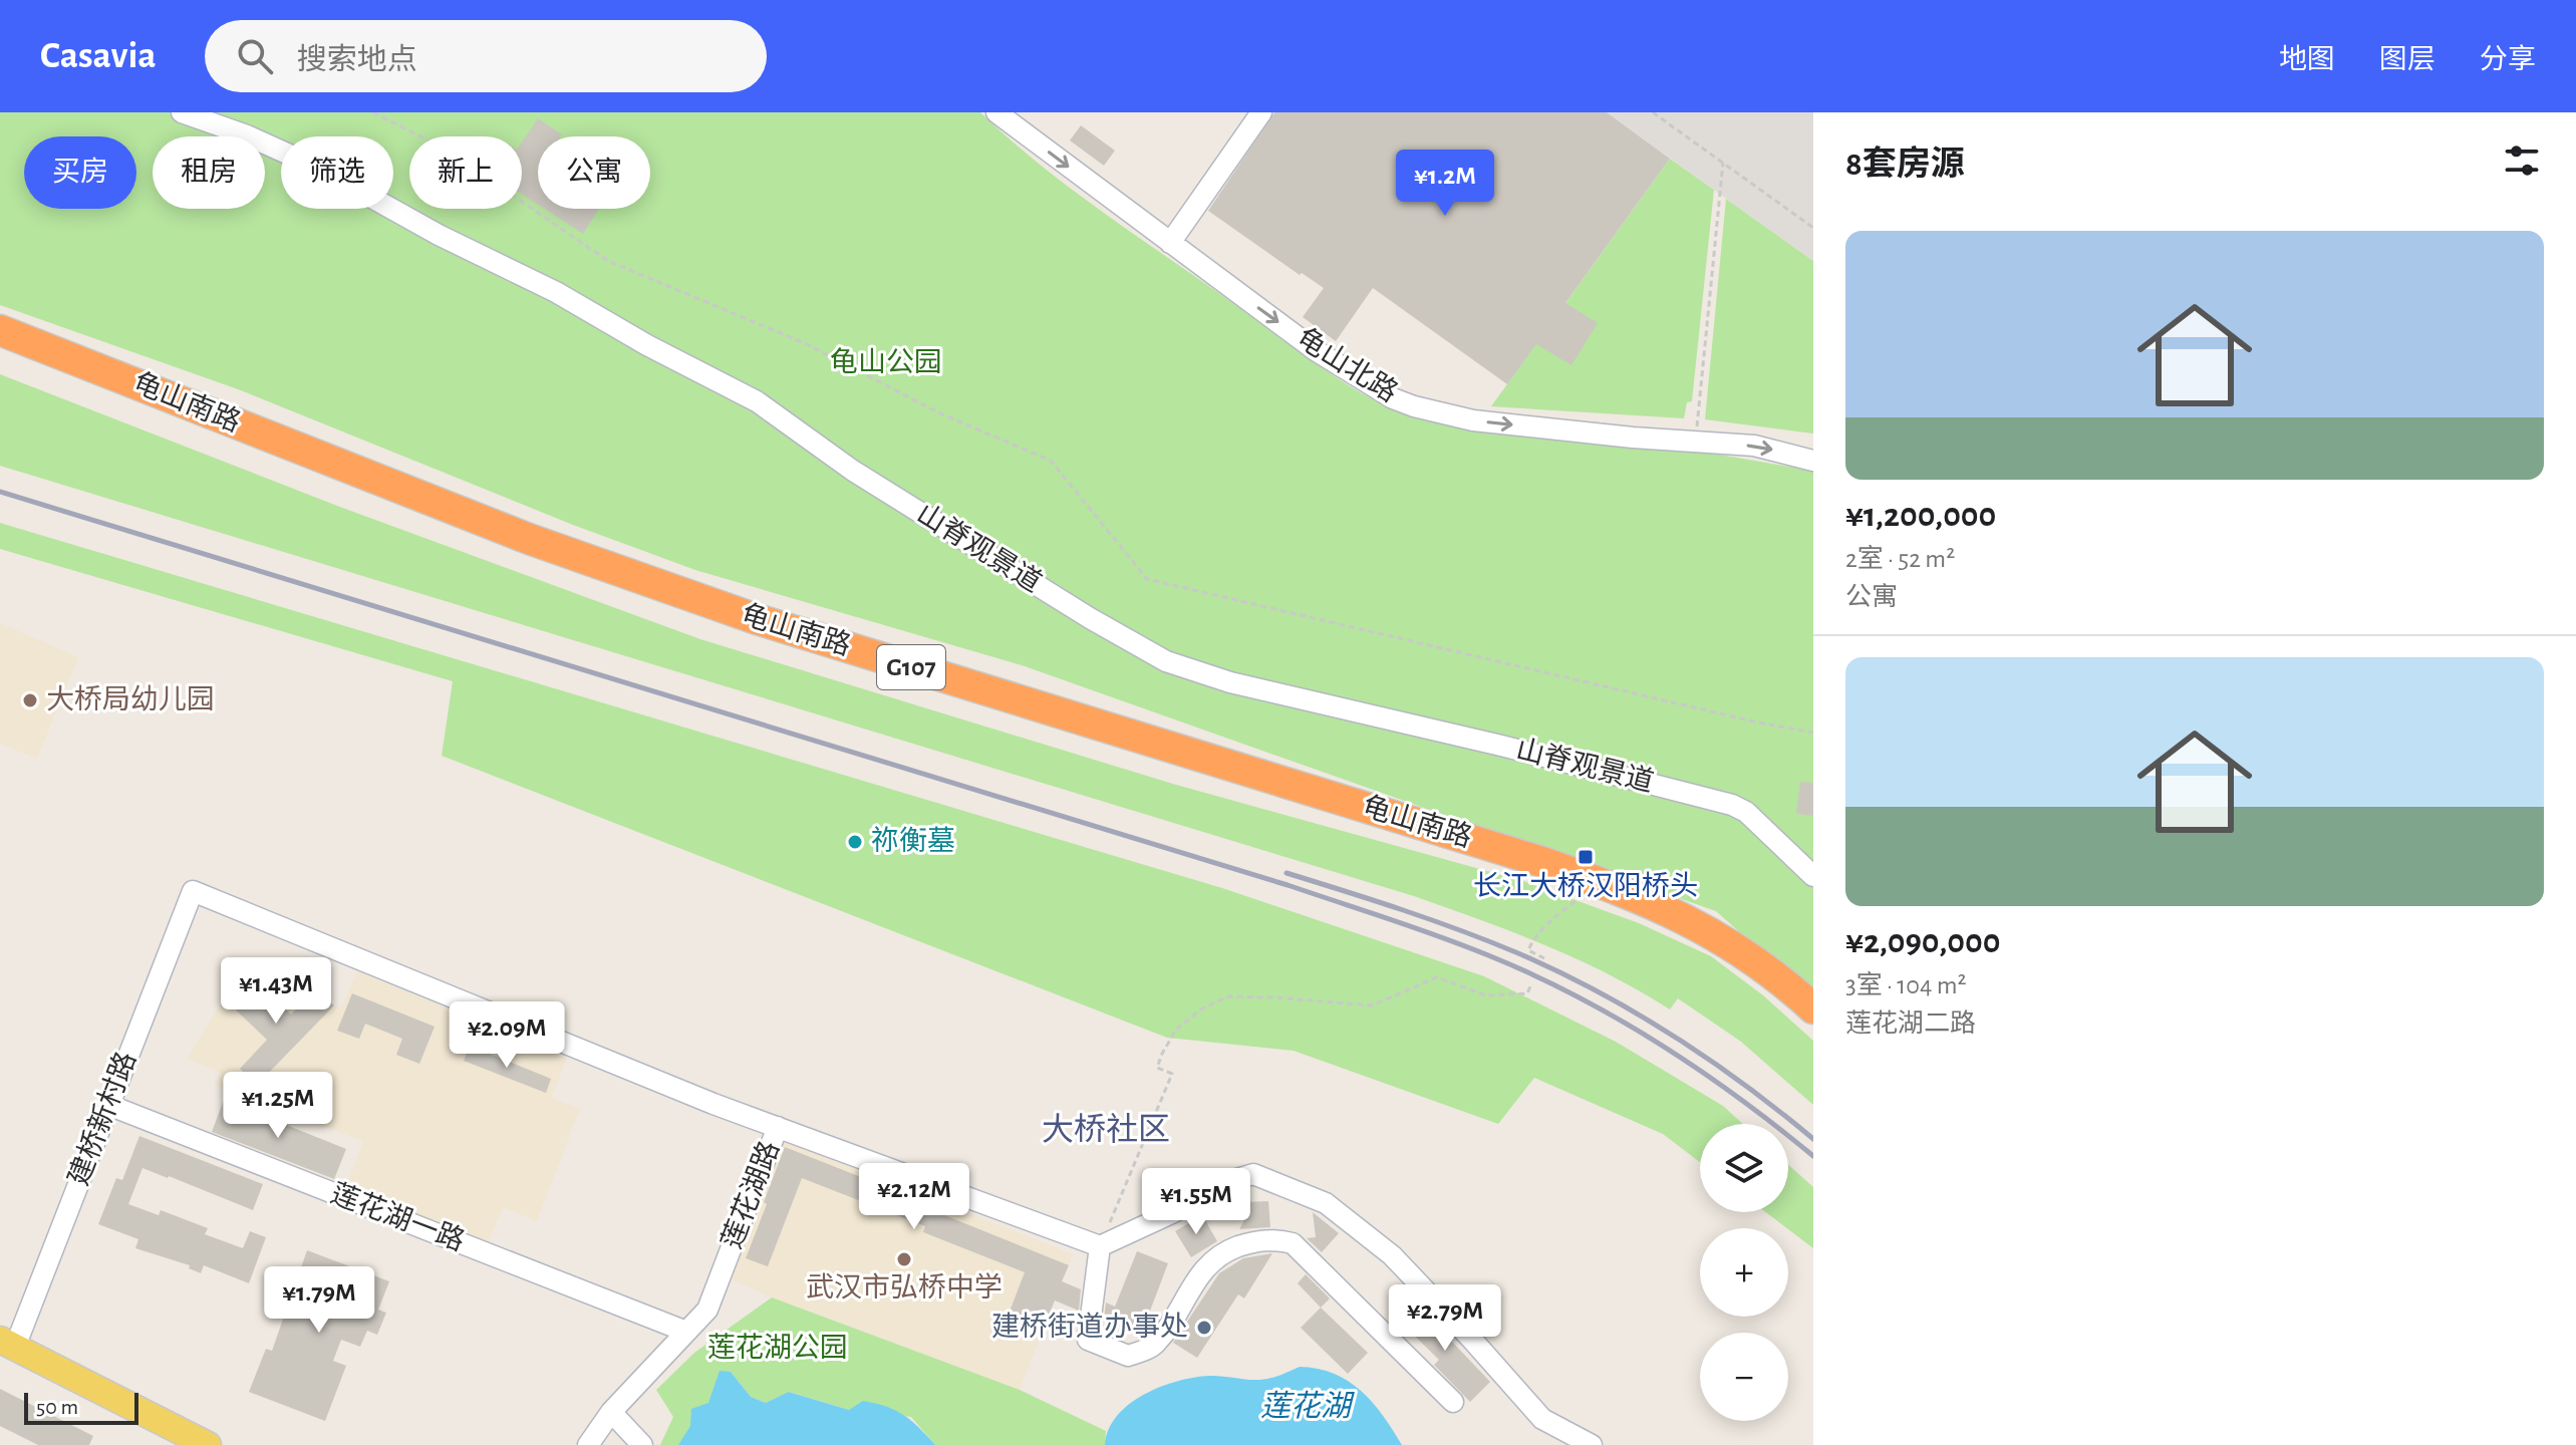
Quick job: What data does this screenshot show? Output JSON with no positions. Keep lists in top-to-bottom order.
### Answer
{
  "streets": {
    "highway": ["龟山南路", "G107"],
    "street": [
      "龟山北路",
      "山脊观景道",
      "建桥新村路",
      "莲花湖路",
      "莲花湖一路"
    ]
  },
  "crossings": [
    ["建桥新村路", "莲花湖路"],
    ["建桥新村路", "莲花湖一路"],
    ["莲花湖路", "莲花湖一路"]
  ],
  "one_way": ["龟山北路"],
  "districts": ["大桥社区"],
  "water": ["莲花湖"],
  "parks": ["龟山公园", "莲花湖公园"],
  "places": {
    "other": [
      "大桥局幼儿园",
      "祢衡墓",
      "武汉市弘桥中学",
      "建桥街道办事处"
    ],
    "transit": ["长江大桥汉阳桥头"]
  },
  "scale_bar": "50 m",
  "page": {
    "header": "Casavia",
    "search": "搜索地点",
    "nav": ["地图", "图层", "分享"],
    "heading": "8套房源",
    "chip": [
      "买房",
      "租房",
      "筛选",
      "新上",
      "公寓"
    ],
    "price": [
      "¥1.2M",
      "¥1.43M",
      "¥2.09M",
      "¥1.25M",
      "¥2.12M",
      "¥1.55M",
      "¥1.79M",
      "¥2.79M"
    ],
    "list": [
      {
        "name": "¥1,200,000",
        "note": "2室 · 52 m² · 公寓"
      },
      {
        "name": "¥2,090,000",
        "note": "3室 · 104 m² · 莲花湖二路"
      }
    ],
    "map_buttons": ["+", "−"],
    "scale": "50 m"
  }
}
